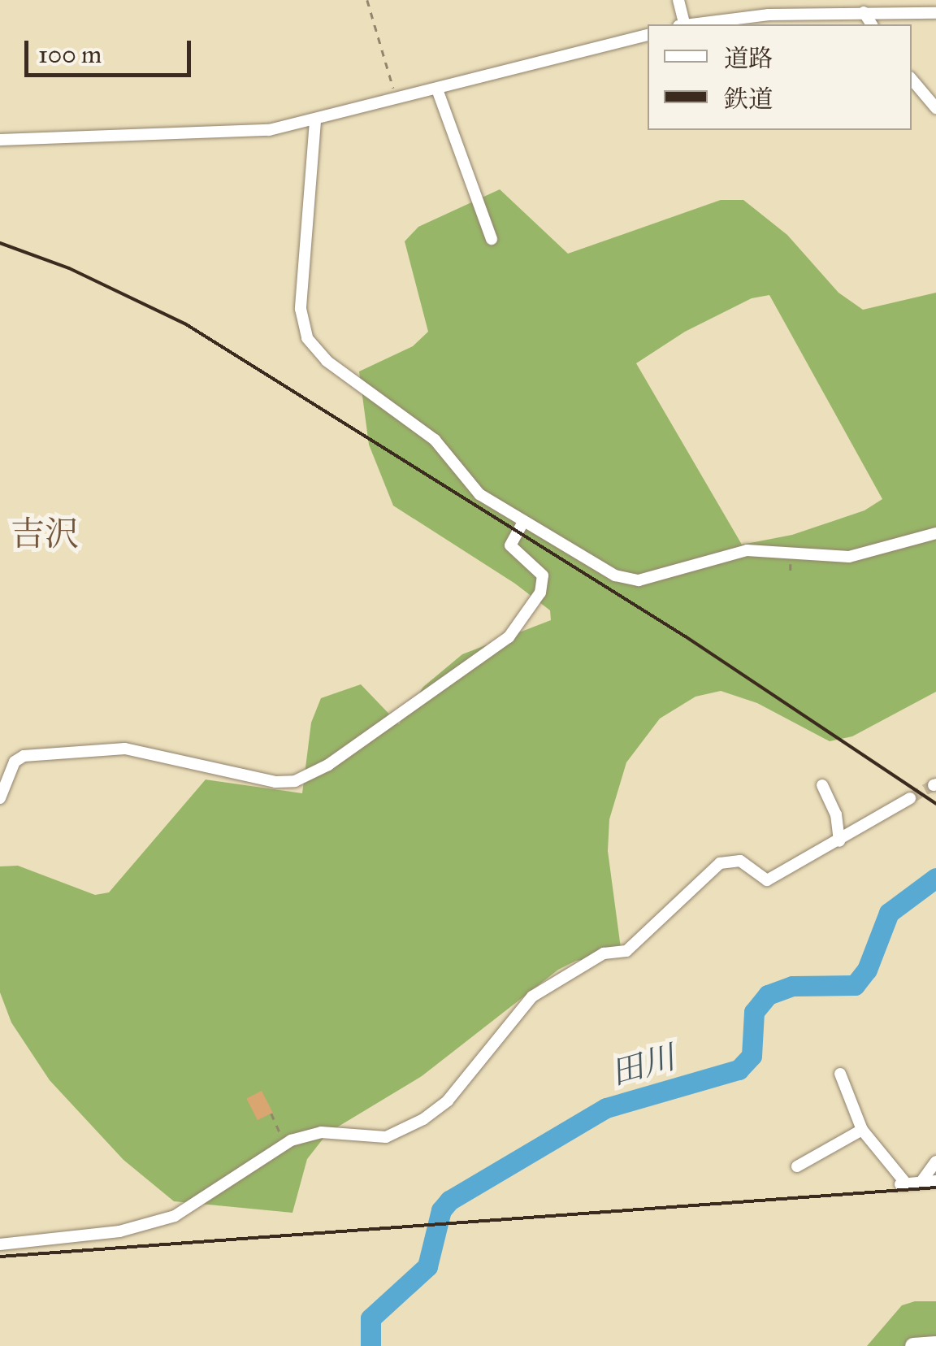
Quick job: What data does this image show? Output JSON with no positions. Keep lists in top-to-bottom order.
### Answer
{
  "districts": ["吉沢"],
  "water": ["田川"],
  "legend": ["道路", "鉄道"],
  "scale_bar": "100 m"
}
